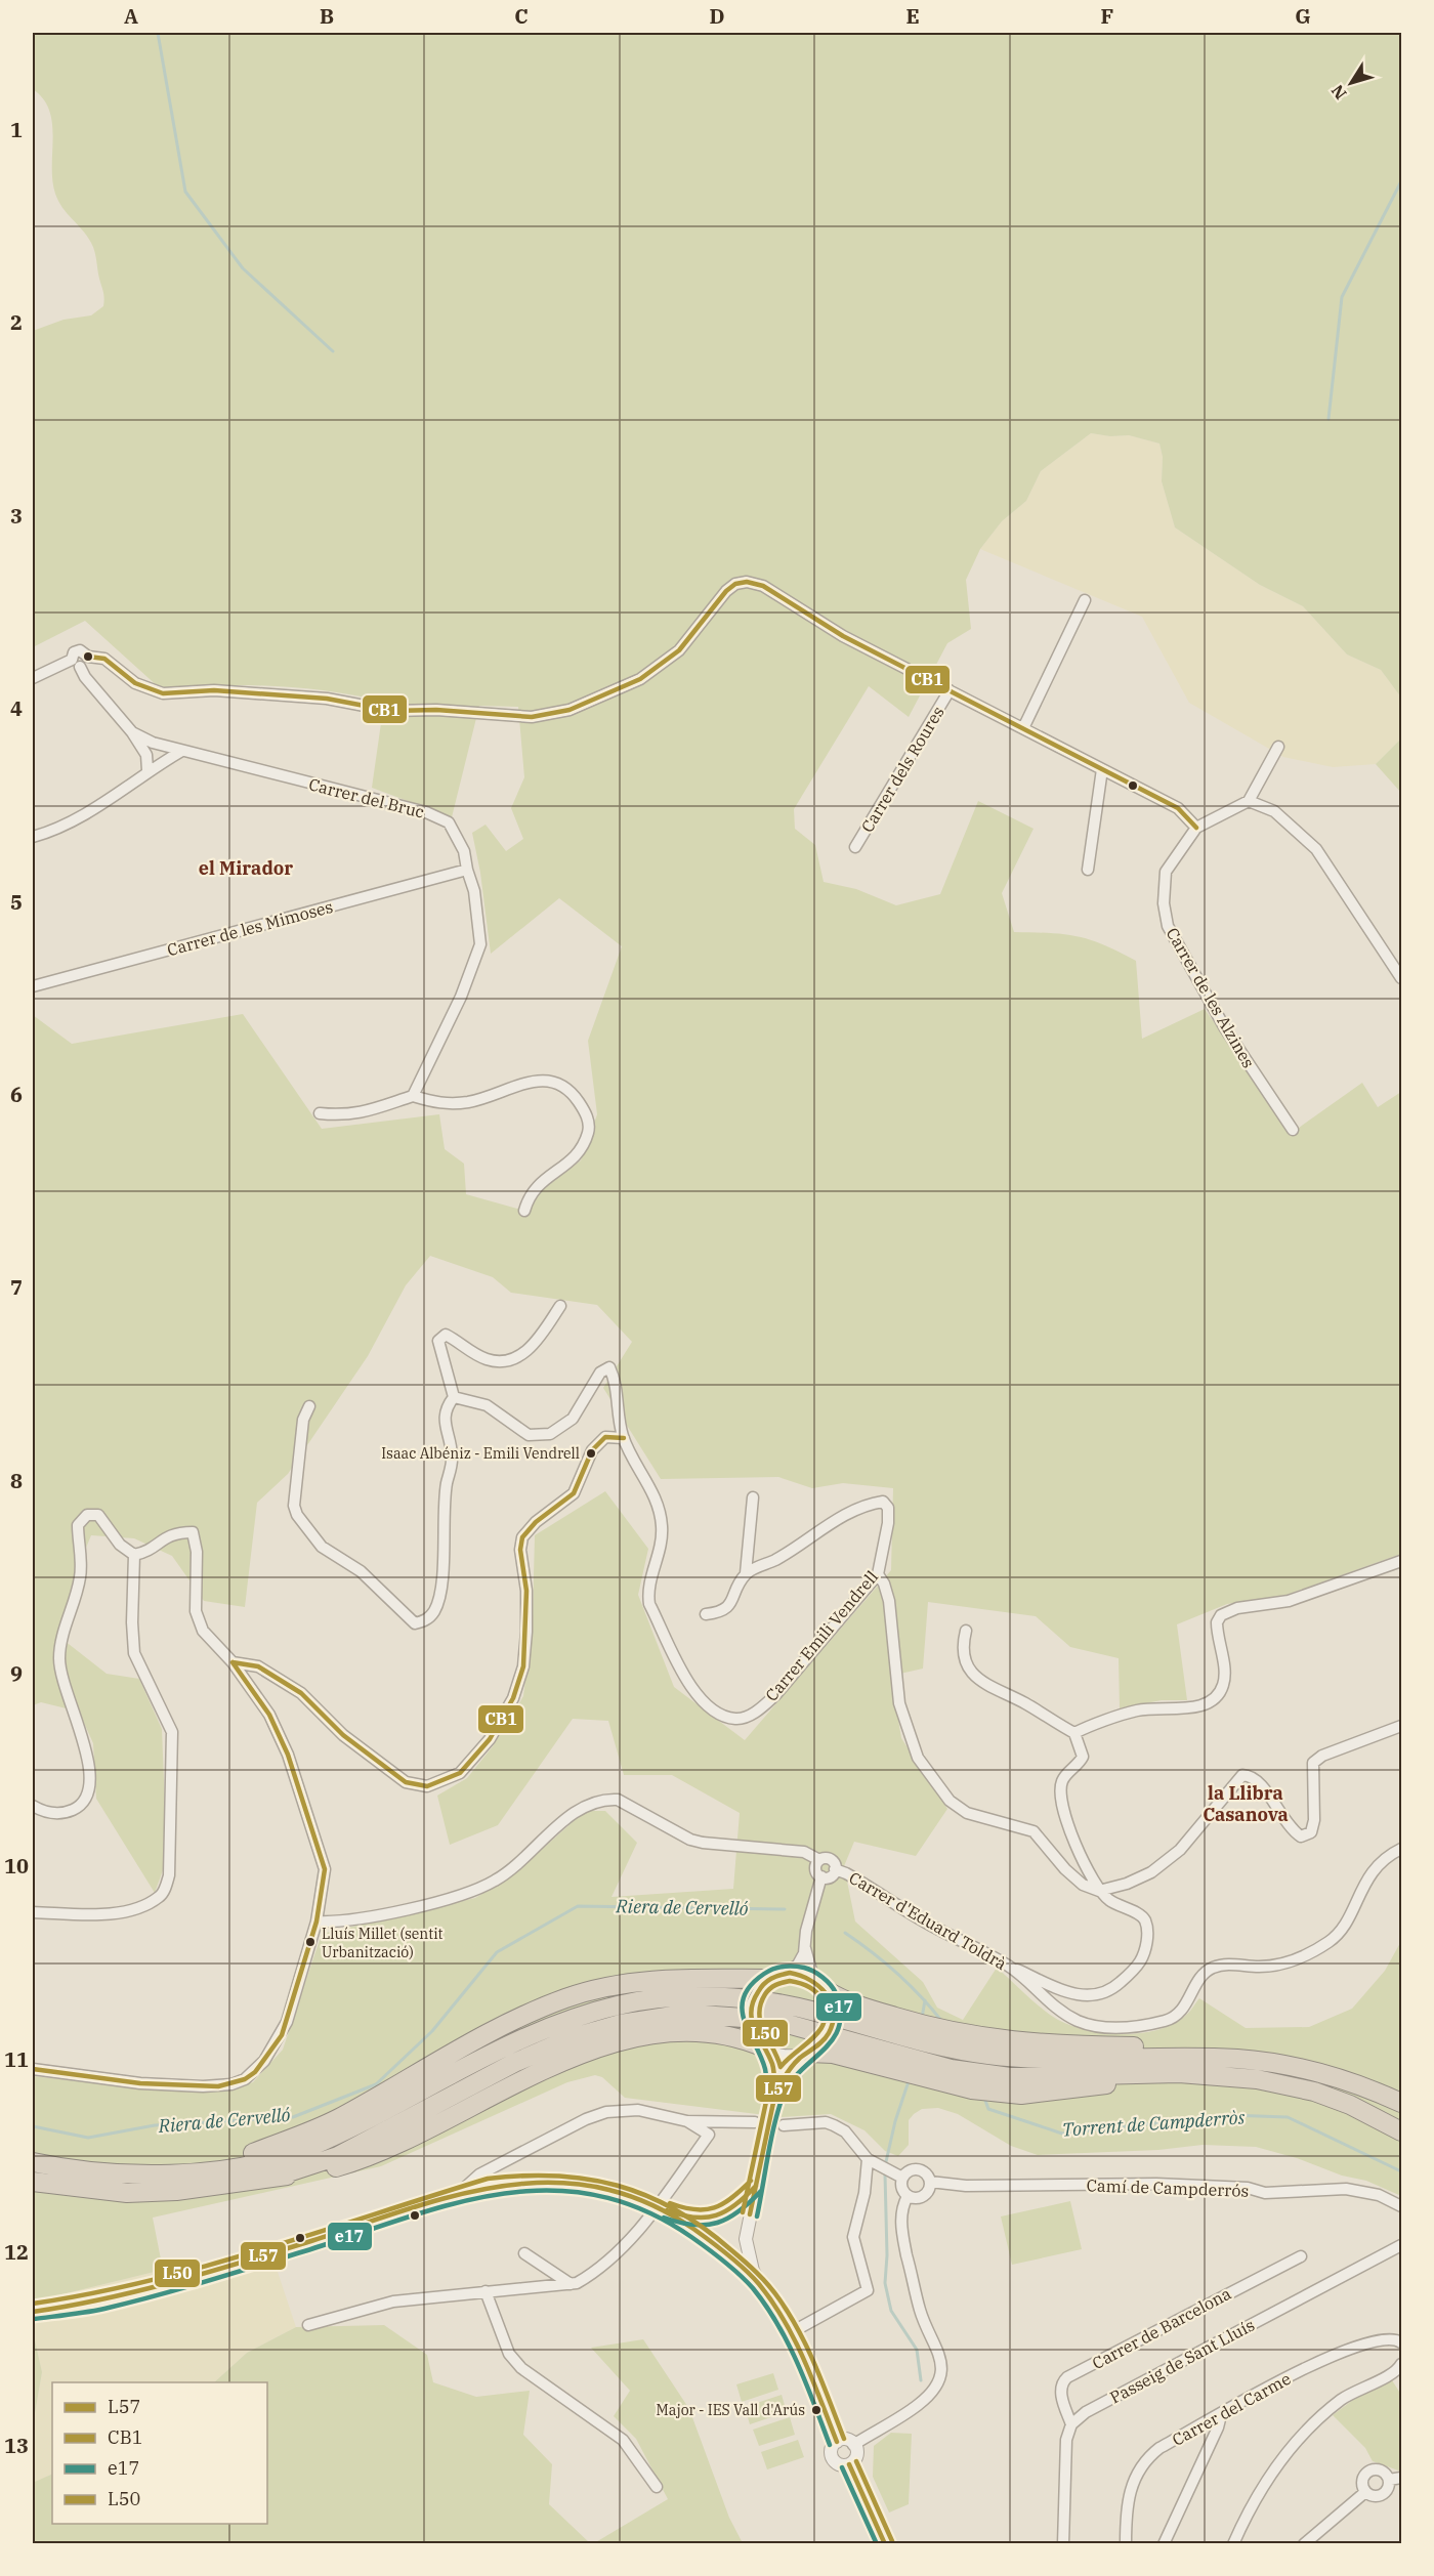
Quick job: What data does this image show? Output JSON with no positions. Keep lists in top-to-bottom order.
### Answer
{
  "streets": {
    "street": [
      "Carrer dels Roures",
      "Carrer del Bruc",
      "Carrer de les Mimoses",
      "Carrer de les Alzines",
      "Carrer Emili Vendrell",
      "Carrer d'Eduard Toldrà",
      "Camí de Campderrós",
      "Carrer de Barcelona",
      "Passeig de Sant Lluís",
      "Carrer del Carme"
    ]
  },
  "crossings": [
    ["Carrer del Bruc", "Carrer de les Mimoses"],
    ["Carrer de Barcelona", "Passeig de Sant Lluís"]
  ],
  "districts": ["el Mirador", "la Llibra Casanova"],
  "water": ["Riera de Cervelló", "Torrent de Campderròs"],
  "places": ["Isaac Albéniz - Emili Vendrell", "Lluís Millet (sentit Urbanització)", "Major - IES Vall d'Arús"],
  "lines": [
    "transit line CB1",
    "transit line e17",
    "transit line L57",
    "transit line L50"
  ],
  "legend": [
    "L57",
    "CB1",
    "e17",
    "L50"
  ],
  "north": "bottom left",
  "grid": {
    "columns": [
      "A",
      "B",
      "C",
      "D",
      "E",
      "F",
      "G"
    ],
    "rows": [
      "1",
      "2",
      "3",
      "4",
      "5",
      "6",
      "7",
      "8",
      "9",
      "10",
      "11",
      "12",
      "13"
    ]
  }
}
